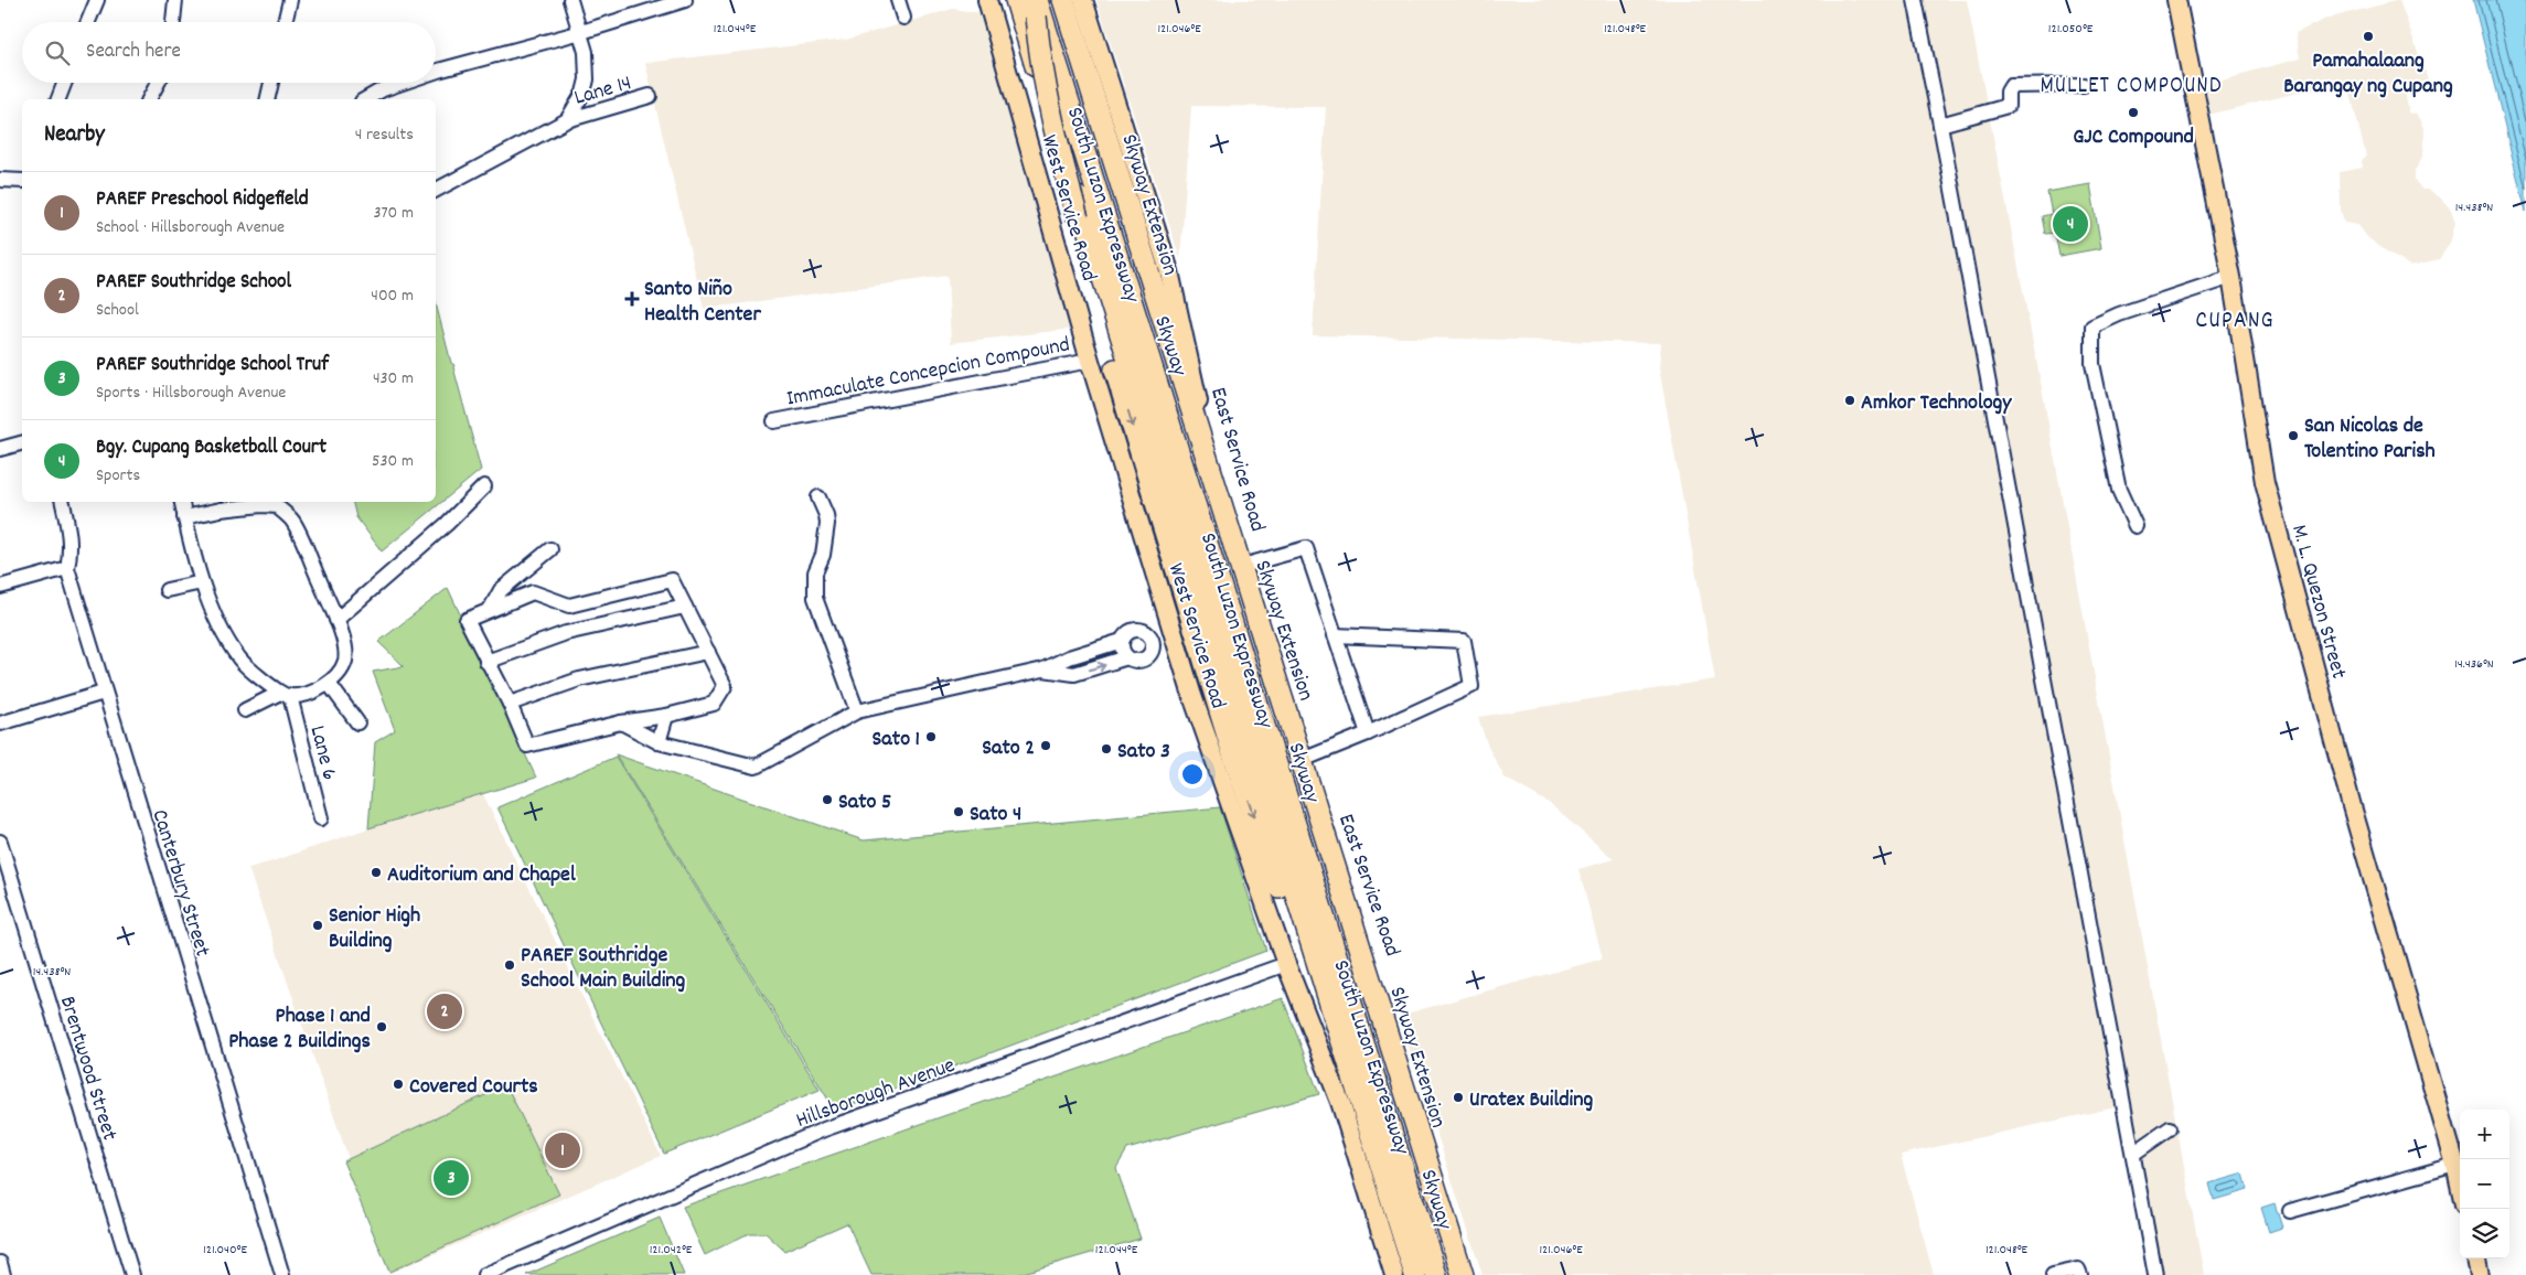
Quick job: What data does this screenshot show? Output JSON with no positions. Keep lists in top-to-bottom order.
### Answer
{
  "streets": {
    "highway": ["South Luzon Expressway", "Skyway Extension", "Skyway"],
    "main road": ["West Service Road", "East Service Road", "M. L. Quezon Street"],
    "street": [
      "Lane 14",
      "Immaculate Concepcion Compound",
      "Lane 6",
      "Canterbury Street",
      "Brentwood Street",
      "Hillsborough Avenue"
    ]
  },
  "crossings": [
    ["West Service Road", "Immaculate Concepcion Compound"],
    ["West Service Road", "Hillsborough Avenue"]
  ],
  "districts": ["MULLET COMPOUND", "CUPANG"],
  "places": {
    "other": [
      "Pamahalaang Barangay ng Cupang",
      "GJC Compound",
      "Amkor Technology",
      "San Nicolas de Tolentino Parish",
      "Sato 1",
      "Sato 2",
      "Sato 3",
      "Sato 5",
      "Sato 4",
      "Auditorium and Chapel",
      "Senior High Building",
      "PAREF Southridge School Main Building",
      "Phase 1 and Phase 2 Buildings",
      "Covered Courts",
      "Uratex Building"
    ],
    "health": ["Santo Niño Health Center"]
  },
  "page": {
    "search": "Search here",
    "heading": ["Nearby", "4 results"],
    "list": [
      {
        "mark": "1",
        "name": "PAREF Preschool Ridgefield",
        "note": "School · Hillsborough Avenue",
        "value": "370 m"
      },
      {
        "mark": "2",
        "name": "PAREF Southridge School",
        "note": "School",
        "value": "400 m"
      },
      {
        "mark": "3",
        "name": "PAREF Southridge School Truf",
        "note": "Sports · Hillsborough Avenue",
        "value": "430 m"
      },
      {
        "mark": "4",
        "name": "Bgy. Cupang Basketball Court",
        "note": "Sports",
        "value": "530 m"
      }
    ],
    "pins": [
      "4",
      "2",
      "1",
      "3"
    ],
    "map_buttons": ["+", "−"]
  },
  "coordinates": [
    "121.044°E",
    "121.046°E",
    "121.048°E",
    "121.050°E",
    "14.438°N",
    "14.436°N",
    "121.040°E",
    "121.042°E"
  ]
}
